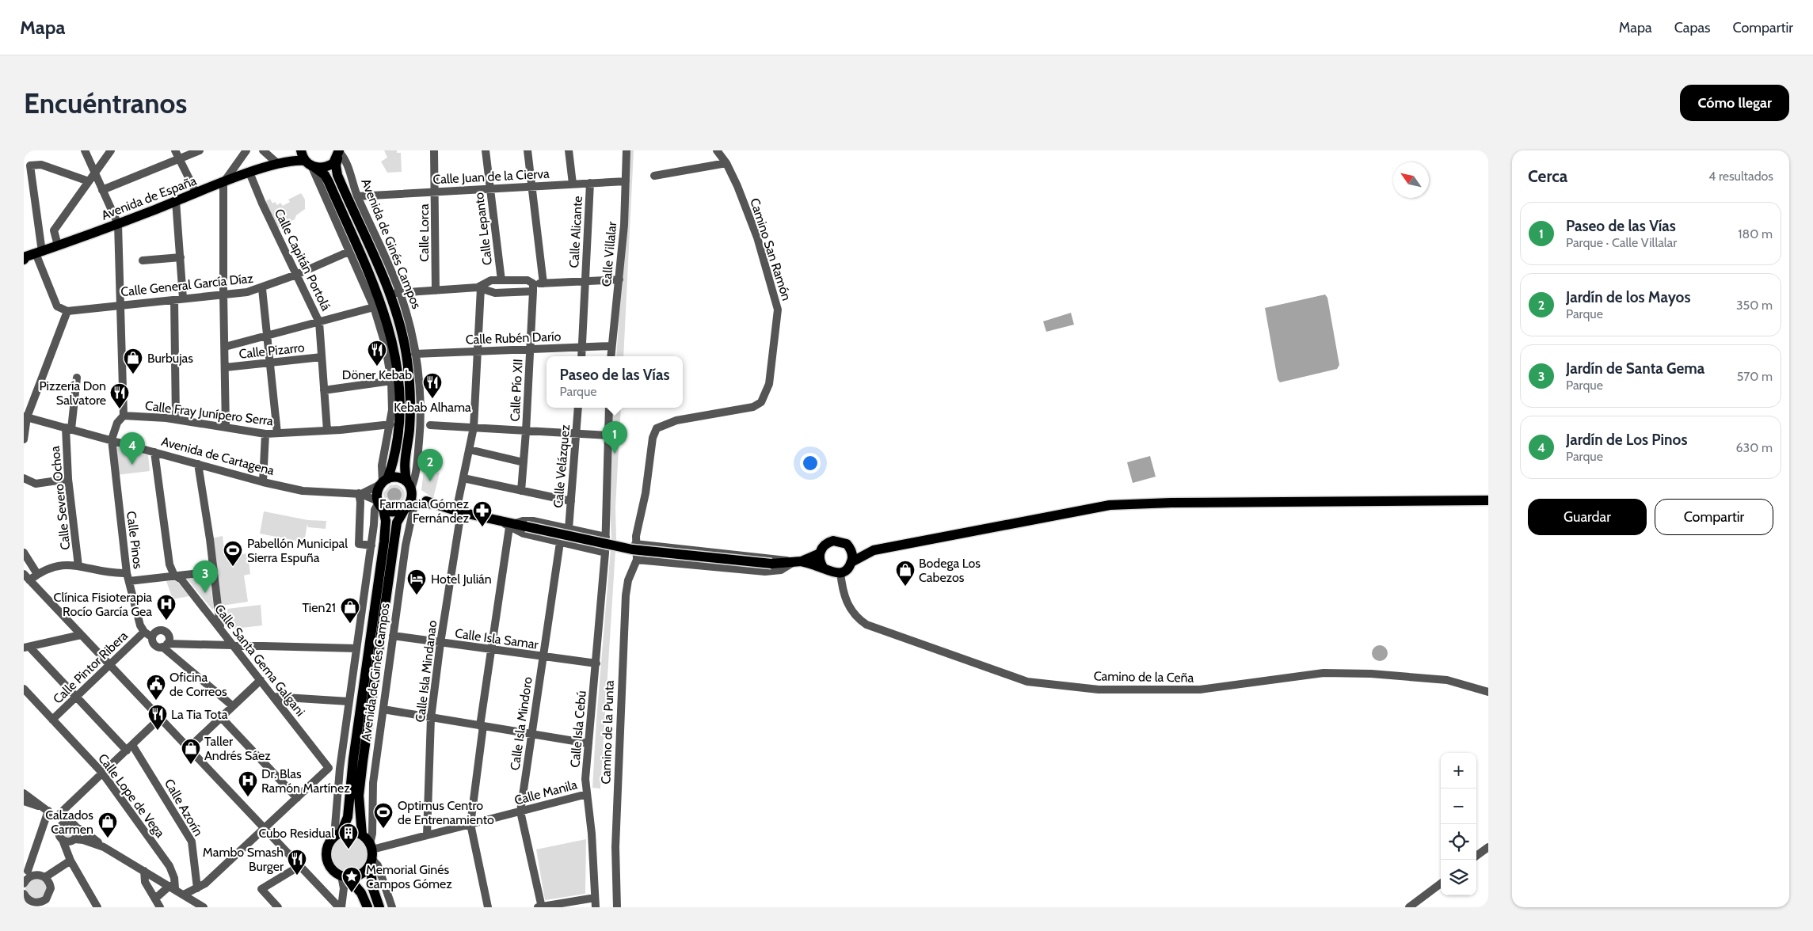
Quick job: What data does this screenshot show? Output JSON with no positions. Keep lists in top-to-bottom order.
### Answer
{
  "streets": {
    "main road": ["Avenida de España", "Avenida de Ginés Campos"],
    "street": [
      "Calle Juan de la Cierva",
      "Calle Lepanto",
      "Calle Alicante",
      "Calle Lorca",
      "Camino San Ramón",
      "Calle Villalar",
      "Calle Capitán Portolá",
      "Calle General García Díaz",
      "Calle Rubén Darío",
      "Calle Pizarro",
      "Calle Pío XII",
      "Calle Fray Junípero Serra",
      "Avenida de Cartagena",
      "Calle Velázquez",
      "Calle Severo Ochoa",
      "Calle Pinos",
      "Calle Isla Samar",
      "Calle Santa Gema Galgani",
      "Calle Pintor Ribera",
      "Calle Isla Mindanao",
      "Camino de la Ceña",
      "Calle Isla Mindoro",
      "Calle Isla Cebú",
      "Camino de la Punta",
      "Calle Manila",
      "Calle Lope de Vega",
      "Calle Azorín"
    ]
  },
  "crossings": [
    ["Calle Juan de la Cierva", "Calle Lepanto"],
    ["Calle Juan de la Cierva", "Calle Alicante"],
    ["Calle Juan de la Cierva", "Calle Lorca"],
    ["Calle Juan de la Cierva", "Avenida de Ginés Campos"],
    ["Calle Juan de la Cierva", "Calle Villalar"],
    ["Avenida de España", "Calle Capitán Portolá"],
    ["Avenida de Ginés Campos", "Calle Rubén Darío"],
    ["Avenida de Ginés Campos", "Avenida de Cartagena"],
    ["Avenida de Ginés Campos", "Calle Isla Samar"],
    ["Avenida de Ginés Campos", "Calle Manila"],
    ["Camino San Ramón", "Camino de la Punta"],
    ["Calle Villalar", "Calle Rubén Darío"],
    ["Calle Capitán Portolá", "Calle General García Díaz"],
    ["Calle Capitán Portolá", "Calle Pizarro"],
    ["Calle Capitán Portolá", "Calle Fray Junípero Serra"],
    ["Calle Rubén Darío", "Calle Pío XII"],
    ["Calle Rubén Darío", "Calle Isla Mindanao"],
    ["Avenida de Cartagena", "Calle Severo Ochoa"],
    ["Avenida de Cartagena", "Calle Pinos"],
    ["Calle Pinos", "Calle Pintor Ribera"],
    ["Calle Isla Samar", "Calle Isla Mindanao"],
    ["Calle Isla Samar", "Calle Isla Mindoro"],
    ["Calle Isla Samar", "Calle Isla Cebú"],
    ["Calle Pintor Ribera", "Calle Lope de Vega"],
    ["Calle Pintor Ribera", "Calle Azorín"],
    ["Calle Isla Mindanao", "Calle Manila"],
    ["Calle Isla Mindoro", "Calle Manila"],
    ["Calle Isla Cebú", "Calle Manila"]
  ],
  "places": {
    "restaurant": [
      "Döner Kebab",
      "Kebab Alhama",
      "Pizzería Don Salvatore",
      "La Tia Tota",
      "Mambo Smash Burger"
    ],
    "shop": [
      "Burbujas",
      "Bodega Los Cabezos",
      "Tien21",
      "Taller Andrés Sáez",
      "Calzados Carmen"
    ],
    "pharmacy": ["Farmacia Gómez Fernández"],
    "sports": ["Pabellón Municipal Sierra Espuña", "Optimus Centro de Entrenamiento"],
    "hotel": ["Hotel Julián"],
    "hospital": ["Clínica Fisioterapia Rocío García Gea", "Dr. Blas Ramón Martínez"],
    "public building": ["Oficina de Correos"],
    "building": ["Cubo Residual"],
    "place": ["Memorial Ginés Campos Gómez"]
  },
  "north": "top left",
  "page": {
    "header": "Mapa",
    "nav": ["Mapa", "Capas", "Compartir"],
    "buttons": [
      "Cómo llegar",
      ["Guardar", "Compartir"]
    ],
    "title": "Encuéntranos",
    "heading": ["Cerca", "4 resultados"],
    "list": [
      {
        "mark": "1",
        "name": "Paseo de las Vías",
        "note": "Parque · Calle Villalar",
        "value": "180 m"
      },
      {
        "mark": "2",
        "name": "Jardín de los Mayos",
        "note": "Parque",
        "value": "350 m"
      },
      {
        "mark": "3",
        "name": "Jardín de Santa Gema",
        "note": "Parque",
        "value": "570 m"
      },
      {
        "mark": "4",
        "name": "Jardín de Los Pinos",
        "note": "Parque",
        "value": "630 m"
      }
    ],
    "popup": ["Paseo de las Vías", "Parque"],
    "pins": [
      "1",
      "4",
      "2",
      "3"
    ],
    "map_buttons": ["+", "−"]
  }
}
